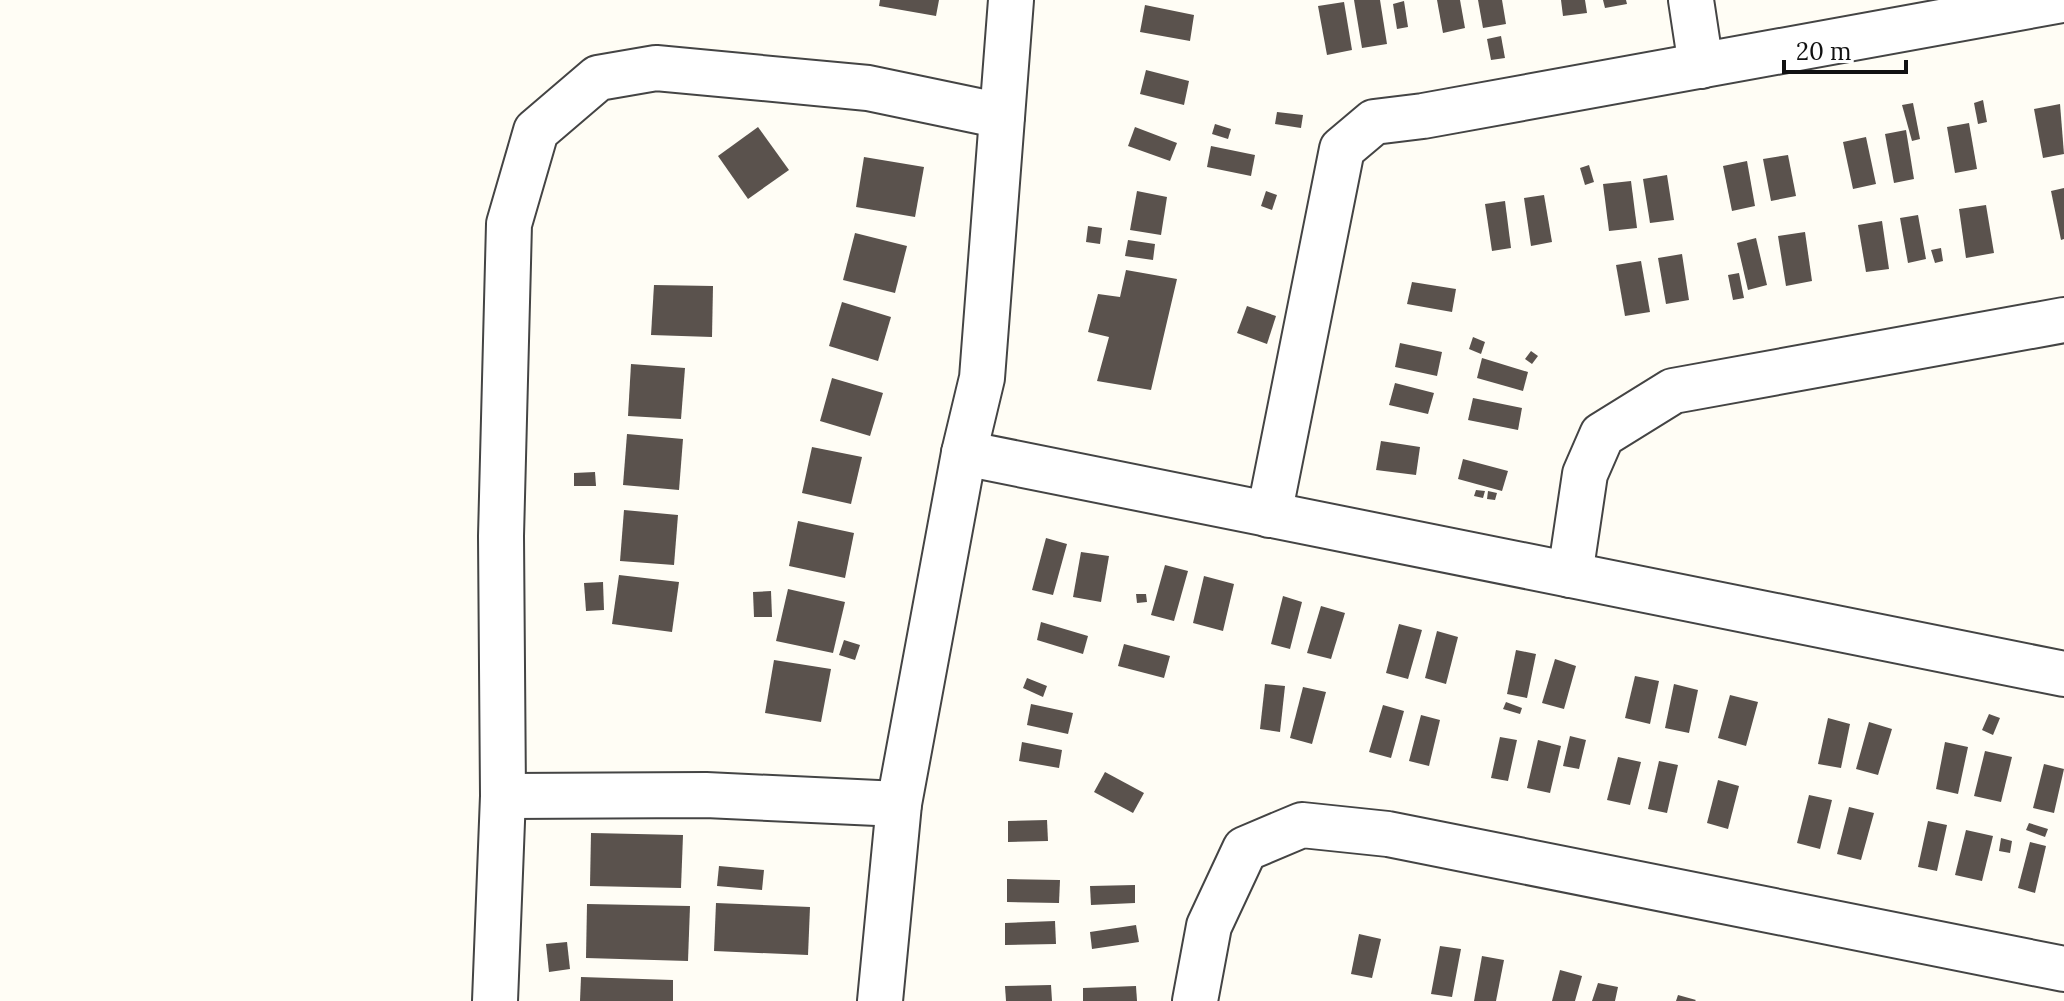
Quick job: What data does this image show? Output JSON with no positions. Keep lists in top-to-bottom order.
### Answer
{
  "scale_bar": "20 m"
}
